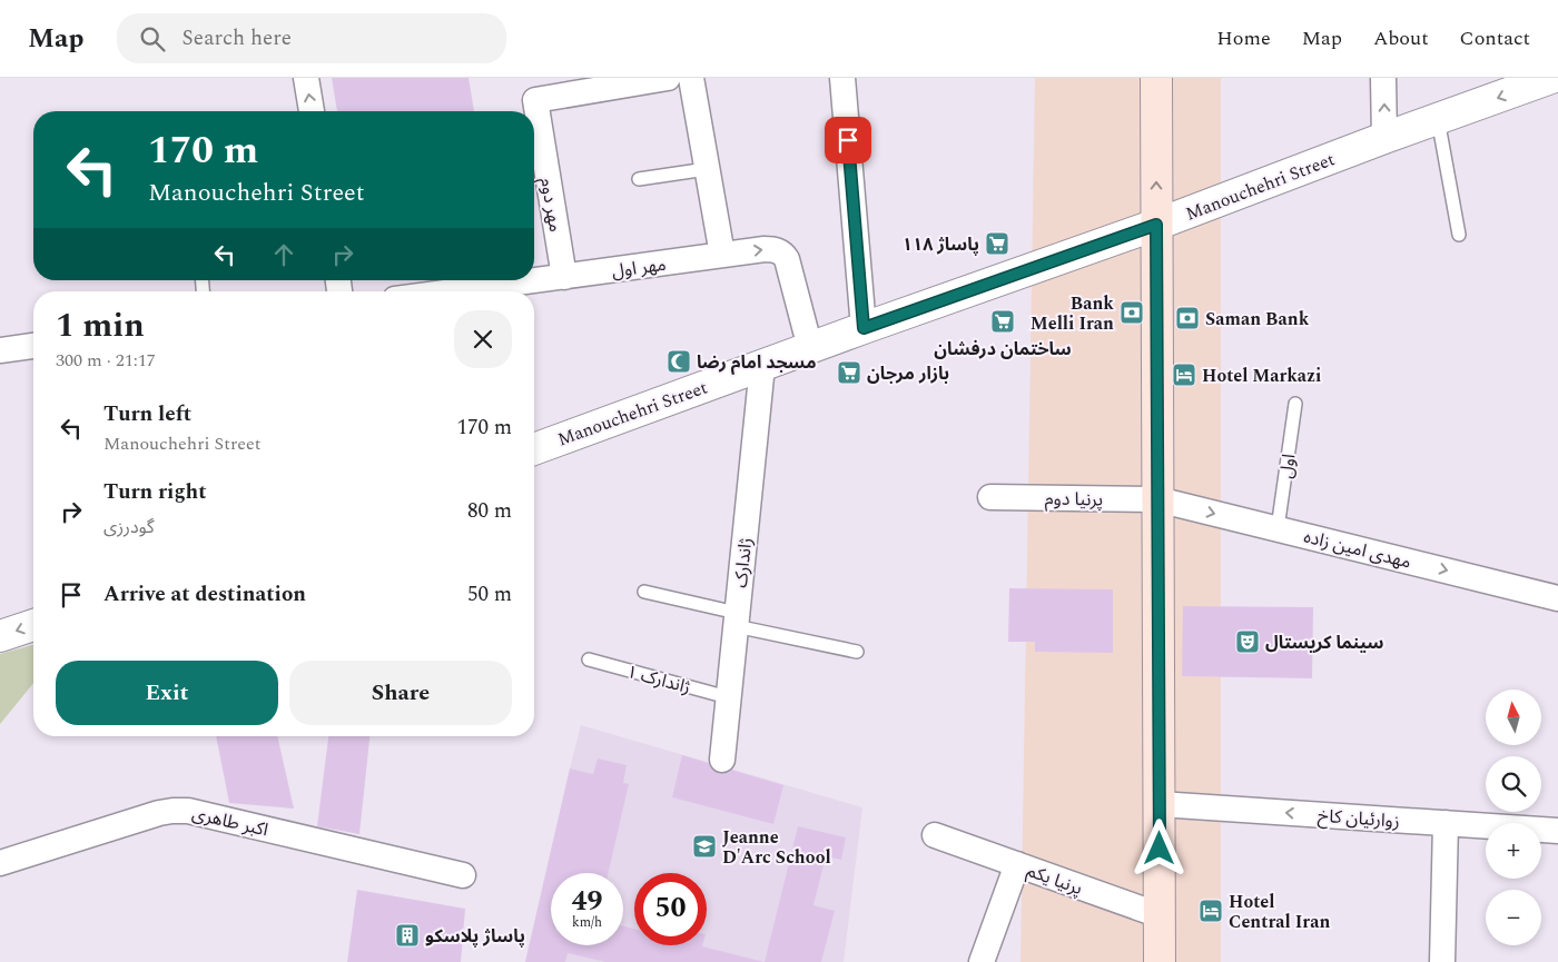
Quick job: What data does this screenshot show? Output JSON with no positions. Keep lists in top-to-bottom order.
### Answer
{
  "streets": {
    "street": [
      "Manouchehri Street",
      "مهر دوم",
      "مهر اول",
      "پرنیا دوم",
      "مهدی امین زاده",
      "ژاندارک",
      "زوارئیان کاخ",
      "اکبر طاهری",
      "پرنیا یکم"
    ],
    "lane": ["اول", "ژاندارک ۱"]
  },
  "crossings": [
    ["Manouchehri Street", "مهر اول"],
    ["Manouchehri Street", "ژاندارک"],
    ["مهر دوم", "مهر اول"],
    ["اول", "مهدی امین زاده"],
    ["پرنیا دوم", "مهدی امین زاده"],
    ["ژاندارک", "ژاندارک ۱"]
  ],
  "one_way": ["مهدی امین زاده", "زوارئیان کاخ"],
  "places": {
    "supermarket": ["پاساژ ۱۱۸", "ساختمان درفشان", "بازار مرجان"],
    "bank": ["Bank Melli Iran", "Saman Bank"],
    "mosque": ["مسجد امام رضا"],
    "hotel": ["Hotel Markazi", "Hotel Central Iran"],
    "theatre": ["سینما کریستال"],
    "school or university": ["Jeanne D'Arc School"],
    "building": ["پاساژ پلاسکو"]
  },
  "north": "top",
  "page": {
    "header": "Map",
    "search": "Search here",
    "nav": [
      "Home",
      "Map",
      "About",
      "Contact"
    ],
    "turn": ["170 m", "Manouchehri Street"],
    "heading": ["1 min", "300 m · 21:17"],
    "list": [
      {
        "name": "Turn left",
        "note": "Manouchehri Street",
        "value": "170 m"
      },
      {
        "name": "Turn right",
        "note": "گودرزی",
        "value": "80 m"
      },
      {
        "name": "Arrive at destination",
        "value": "50 m"
      }
    ],
    "buttons": ["Exit", "Share"],
    "map_buttons": ["+", "−"],
    "speed": "49 km/h",
    "limit": "50"
  }
}
